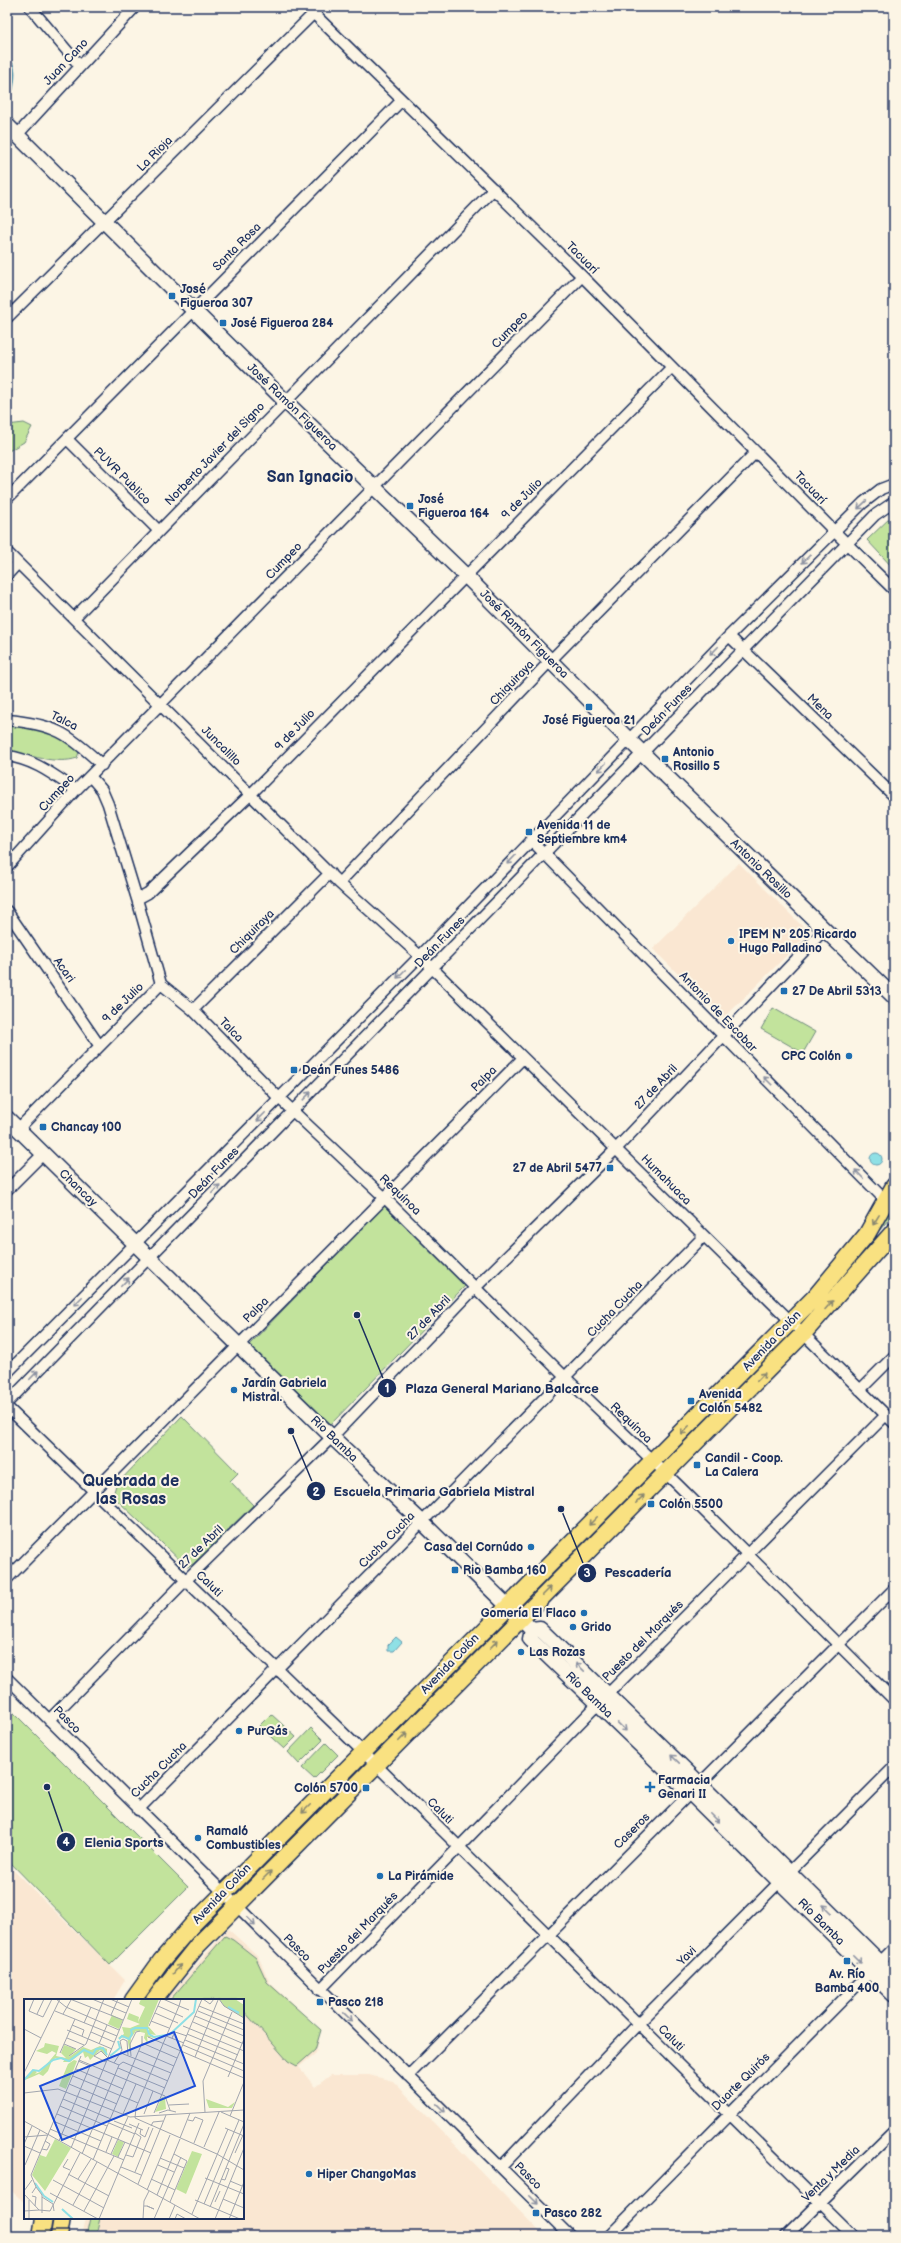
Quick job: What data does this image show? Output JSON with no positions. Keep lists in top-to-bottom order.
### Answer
{
  "streets": {
    "main road": [
      "José Ramón Figueroa",
      "Antonio Rosillo",
      "Chancay",
      "Avenida Colón",
      "Rio Bamba",
      "Río Bamba"
    ],
    "street": [
      "Juan Cano",
      "La Rioja",
      "Santa Rosa",
      "Tacuarí",
      "Cumpeo",
      "Norberto Javier del Signo",
      "PUVR Publico",
      "9 de Julio",
      "Chiquiraya",
      "Mena",
      "Deán Funes",
      "Talca",
      "Juncalillo",
      "Acari",
      "Antonio de Escobar",
      "Palpa",
      "27 de Abril",
      "Humahuaca",
      "Requínoa",
      "Cucha Cucha",
      "Caluti",
      "Puesto del Marqués",
      "Pasco",
      "Caseros",
      "Yavi",
      "Duarte Quirós",
      "Venta y Media"
    ]
  },
  "crossings": [
    ["Juan Cano", "José Ramón Figueroa"],
    ["La Rioja", "Tacuarí"],
    ["La Rioja", "José Ramón Figueroa"],
    ["Santa Rosa", "Tacuarí"],
    ["Santa Rosa", "José Ramón Figueroa"],
    ["Santa Rosa", "PUVR Publico"],
    ["Tacuarí", "Cumpeo"],
    ["Tacuarí", "Norberto Javier del Signo"],
    ["Tacuarí", "9 de Julio"],
    ["Tacuarí", "Chiquiraya"],
    ["Tacuarí", "Deán Funes"],
    ["Cumpeo", "José Ramón Figueroa"],
    ["Cumpeo", "Talca"],
    ["Cumpeo", "Juncalillo"],
    ["José Ramón Figueroa", "Norberto Javier del Signo"],
    ["José Ramón Figueroa", "9 de Julio"],
    ["José Ramón Figueroa", "Chiquiraya"],
    ["José Ramón Figueroa", "Deán Funes"],
    ["José Ramón Figueroa", "Antonio Rosillo"],
    ["Norberto Javier del Signo", "PUVR Publico"],
    ["Norberto Javier del Signo", "Juncalillo"],
    ["9 de Julio", "Talca"],
    ["9 de Julio", "Juncalillo"],
    ["9 de Julio", "Acari"],
    ["9 de Julio", "Chancay"],
    ["Chiquiraya", "Talca"],
    ["Chiquiraya", "Juncalillo"],
    ["Mena", "Deán Funes"],
    ["Deán Funes", "Talca"],
    ["Deán Funes", "Juncalillo"],
    ["Deán Funes", "Antonio Rosillo"],
    ["Deán Funes", "Antonio de Escobar"],
    ["Deán Funes", "Humahuaca"],
    ["Deán Funes", "Chancay"],
    ["Deán Funes", "Requínoa"],
    ["Deán Funes", "Rio Bamba"],
    ["Talca", "Requínoa"],
    ["Juncalillo", "Humahuaca"],
    ["Antonio Rosillo", "27 de Abril"],
    ["Antonio de Escobar", "27 de Abril"],
    ["Antonio de Escobar", "Avenida Colón"],
    ["Palpa", "Humahuaca"],
    ["Palpa", "Requínoa"],
    ["Palpa", "Rio Bamba"],
    ["Palpa", "Caluti"],
    ["27 de Abril", "Humahuaca"],
    ["27 de Abril", "Requínoa"],
    ["27 de Abril", "Rio Bamba"],
    ["27 de Abril", "Caluti"],
    ["27 de Abril", "Pasco"],
    ["Humahuaca", "Cucha Cucha"],
    ["Humahuaca", "Avenida Colón"],
    ["Humahuaca", "Puesto del Marqués"],
    ["Chancay", "Rio Bamba"],
    ["Requínoa", "Cucha Cucha"],
    ["Requínoa", "Avenida Colón"],
    ["Requínoa", "Puesto del Marqués"],
    ["Requínoa", "Caseros"],
    ["Cucha Cucha", "Rio Bamba"],
    ["Cucha Cucha", "Caluti"],
    ["Cucha Cucha", "Pasco"],
    ["Avenida Colón", "Rio Bamba"],
    ["Avenida Colón", "Caluti"],
    ["Avenida Colón", "Pasco"],
    ["Rio Bamba", "Río Bamba"],
    ["Caluti", "Puesto del Marqués"],
    ["Caluti", "Caseros"],
    ["Caluti", "Yavi"],
    ["Caluti", "Duarte Quirós"],
    ["Caluti", "Venta y Media"],
    ["Puesto del Marqués", "Río Bamba"],
    ["Puesto del Marqués", "Pasco"],
    ["Río Bamba", "Caseros"],
    ["Río Bamba", "Yavi"],
    ["Río Bamba", "Duarte Quirós"],
    ["Pasco", "Caseros"],
    ["Pasco", "Yavi"]
  ],
  "one_way": ["Antonio de Escobar", "Pasco"],
  "districts": ["San Ignacio", "Quebrada de las Rosas"],
  "places": {
    "transit": [
      "José Figueroa 307",
      "José Figueroa 284",
      "José Figueroa 164",
      "José Figueroa 21",
      "Antonio Rosillo 5",
      "Avenida 11 de Septiembre km4",
      "27 De Abril 5313",
      "Deán Funes 5486",
      "Chancay 100",
      "27 de Abril 5477",
      "Avenida Colón 5482",
      "Candil - Coop. La Calera",
      "Colón 5500",
      "Rio Bamba 160",
      "Colón 5700",
      "Av. Río Bamba 400",
      "Pasco 218",
      "Pasco 282"
    ],
    "other": [
      "IPEM Nº 205 Ricardo Hugo Palladino",
      "CPC Colón",
      "Plaza General Mariano Balcarce",
      "Jardín Gabriela Mistral.",
      "Escuela Primaria Gabriela Mistral",
      "Pescadería",
      "Casa del Cornúdo",
      "Gomería El Flaco",
      "Grido",
      "Las Rozas",
      "PurGás",
      "Elenia Sports",
      "Ramaló Combustibles",
      "La Pirámide",
      "Hiper ChangoMas"
    ],
    "health": ["Farmacia Genari II"]
  }
}
